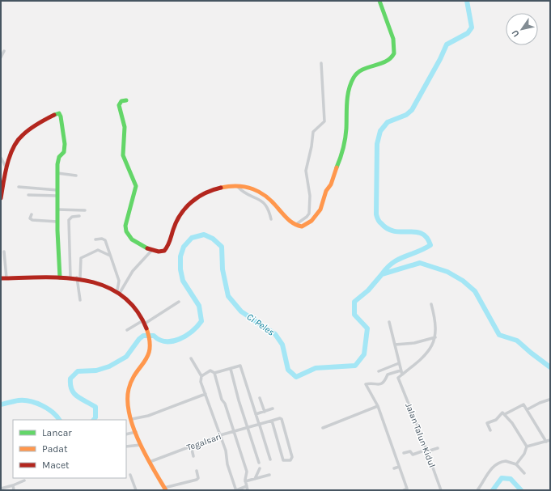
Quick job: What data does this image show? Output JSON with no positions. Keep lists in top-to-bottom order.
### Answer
{
  "streets": {
    "street": ["Jalan Talun Kidul", "Tegalsari"]
  },
  "water": ["Ci Peles"],
  "legend": ["Lancar", "Padat", "Macet"],
  "north": "bottom left"
}
